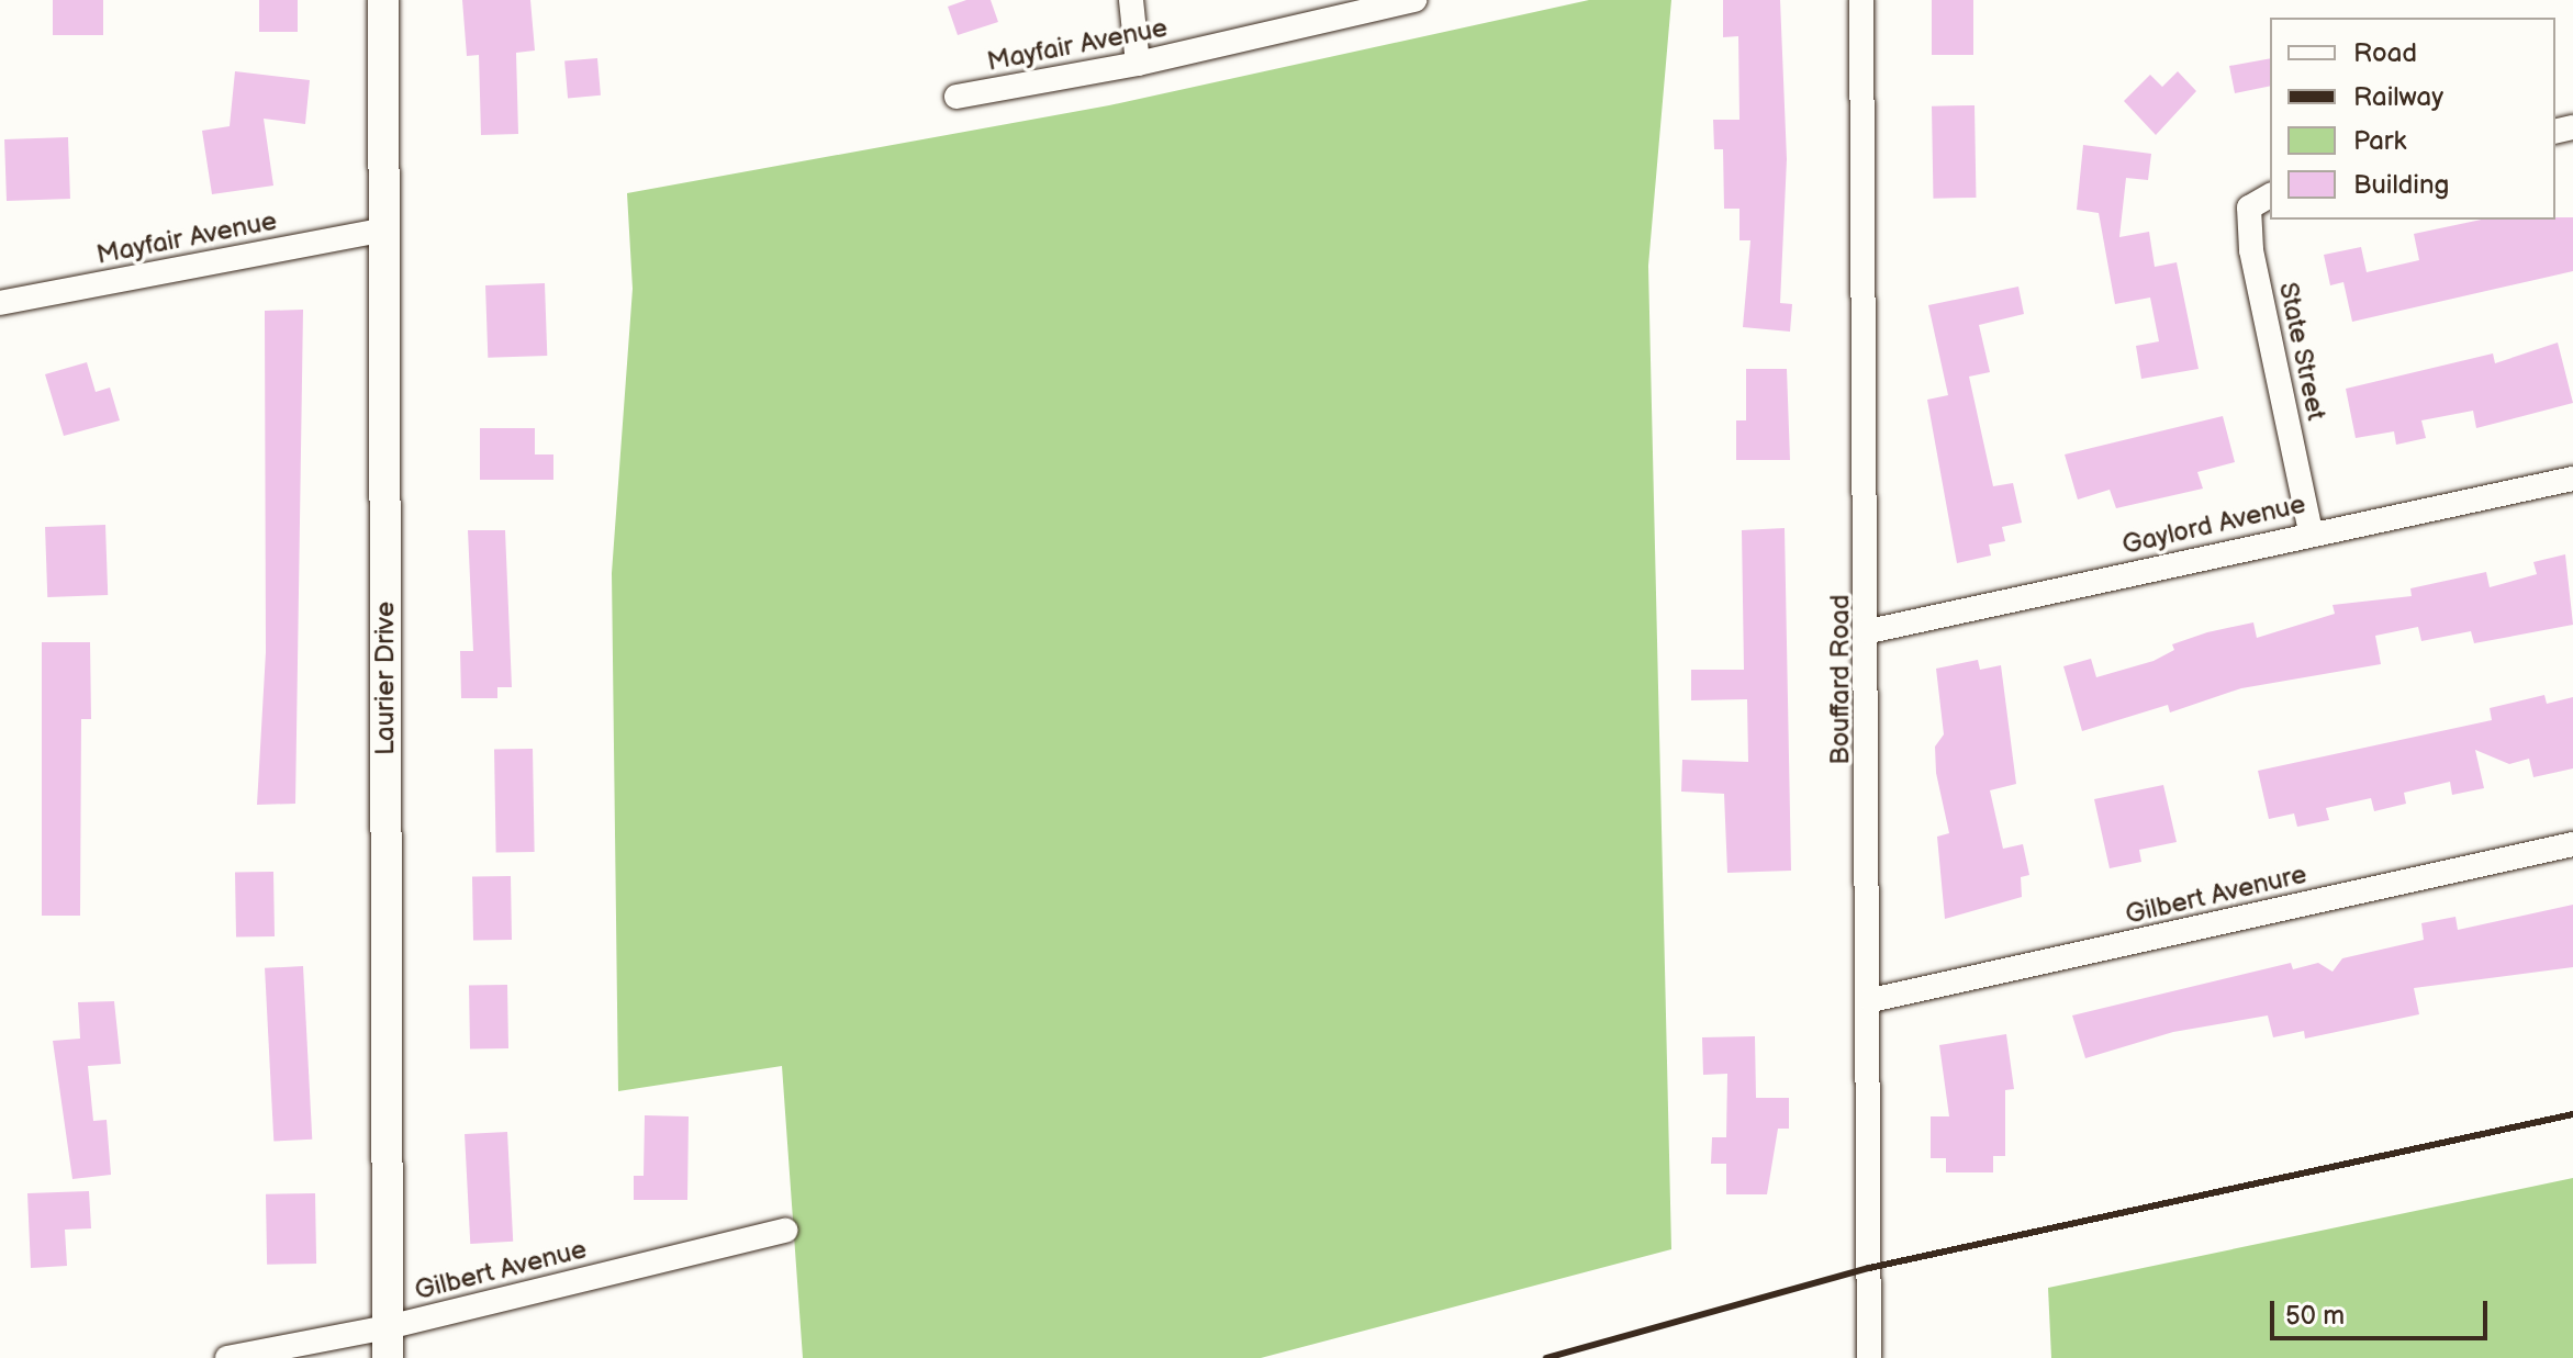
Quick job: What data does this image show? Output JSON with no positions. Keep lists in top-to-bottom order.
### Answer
{
  "streets": {
    "street": [
      "Mayfair Avenue",
      "State Street",
      "Gaylord Avenue",
      "Laurier Drive",
      "Bouffard Road",
      "Gilbert Avenure",
      "Gilbert Avenue"
    ]
  },
  "crossings": [
    ["Mayfair Avenue", "Laurier Drive"],
    ["State Street", "Gaylord Avenue"],
    ["Gaylord Avenue", "Bouffard Road"],
    ["Laurier Drive", "Gilbert Avenue"],
    ["Bouffard Road", "Gilbert Avenure"]
  ],
  "legend": [
    "Road",
    "Railway",
    "Park",
    "Building"
  ],
  "scale_bar": "50 m"
}
